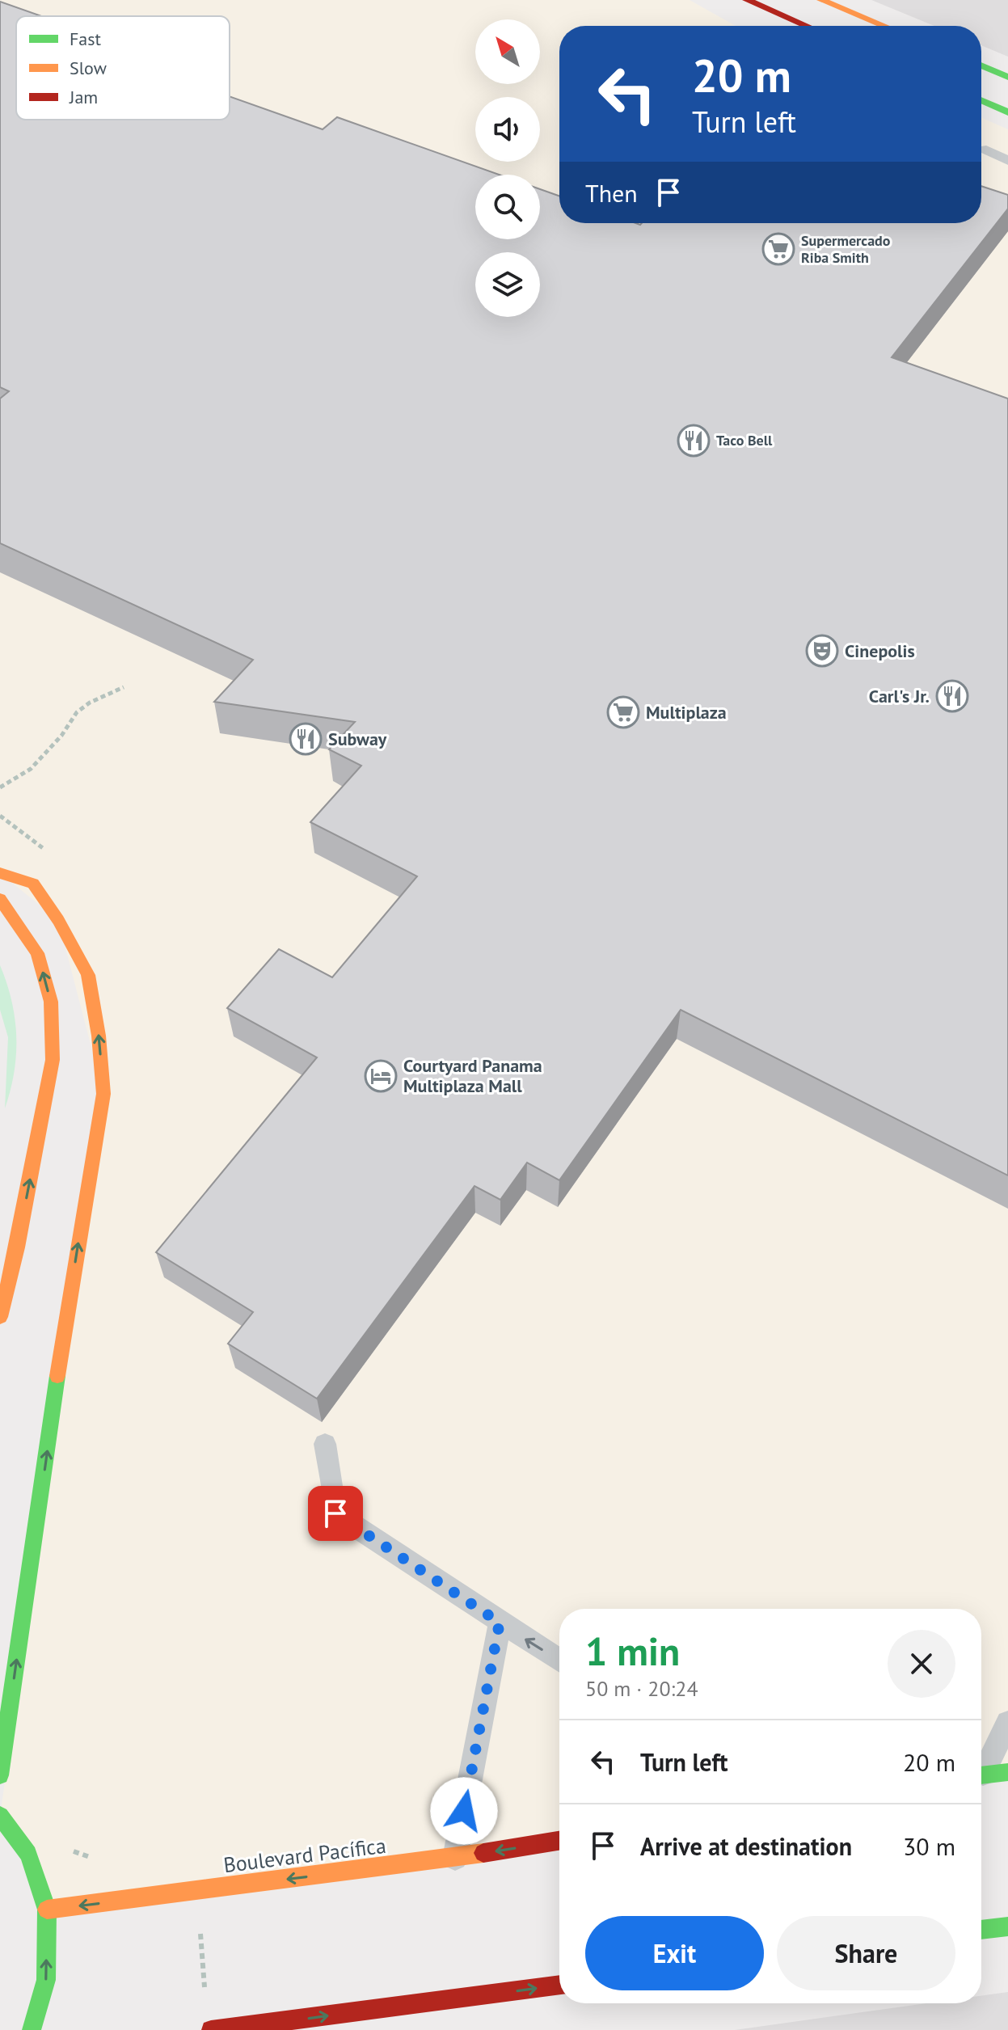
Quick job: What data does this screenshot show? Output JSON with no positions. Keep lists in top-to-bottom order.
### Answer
{
  "streets": {
    "main road": ["Boulevard Pacífica"]
  },
  "one_way": ["Boulevard Pacífica"],
  "places": {
    "supermarket": ["Supermercado Riba Smith", "Multiplaza"],
    "restaurant": ["Taco Bell", "Carl's Jr.", "Subway"],
    "theatre": ["Cinepolis"],
    "hotel": ["Courtyard Panama Multiplaza Mall"]
  },
  "legend": ["Fast", "Slow", "Jam"],
  "north": "top left",
  "page": {
    "turn": ["20 m", "Turn left"],
    "then": "Then",
    "heading": ["1 min", "50 m · 20:24"],
    "list": [
      {
        "name": "Turn left",
        "value": "20 m"
      },
      {
        "name": "Arrive at destination",
        "value": "30 m"
      }
    ],
    "buttons": ["Exit", "Share"]
  }
}
